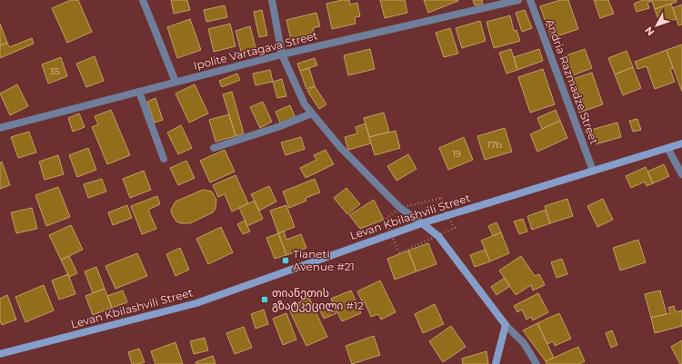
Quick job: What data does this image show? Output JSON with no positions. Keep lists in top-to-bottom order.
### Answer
{
  "streets": {
    "main road": ["Levan Kbilashvili Street"],
    "street": ["Ipolite Vartagava Street", "Andria Razmadze Street"]
  },
  "crossings": [
    ["Andria Razmadze Street", "Levan Kbilashvili Street"]
  ],
  "places": {
    "transit": ["Tianeti Avenue #21", "თიანეთის გზატკეცილი #12"]
  },
  "house_numbers": ["35", "17b", "19"],
  "north": "bottom left"
}
